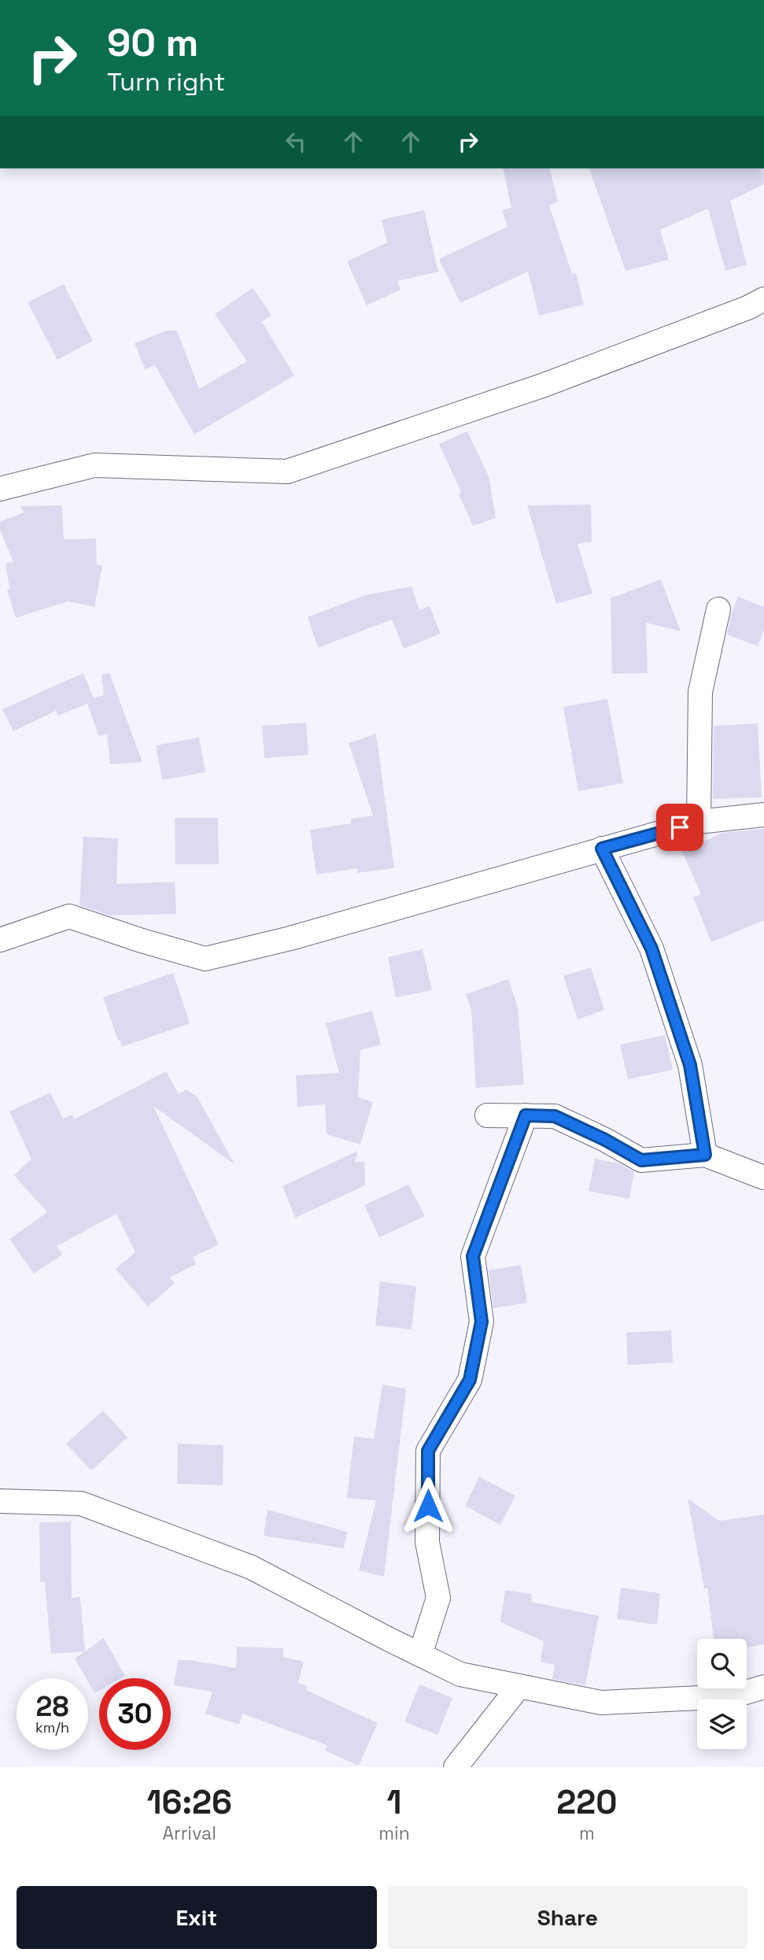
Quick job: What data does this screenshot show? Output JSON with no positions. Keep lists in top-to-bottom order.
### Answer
{
  "page": {
    "turn": ["90 m", "Turn right"],
    "speed": "28 km/h",
    "limit": "30",
    "eta": [
      "16:26",
      "Arrival",
      "1",
      "min",
      "220",
      "m"
    ],
    "buttons": ["Exit", "Share"]
  }
}
